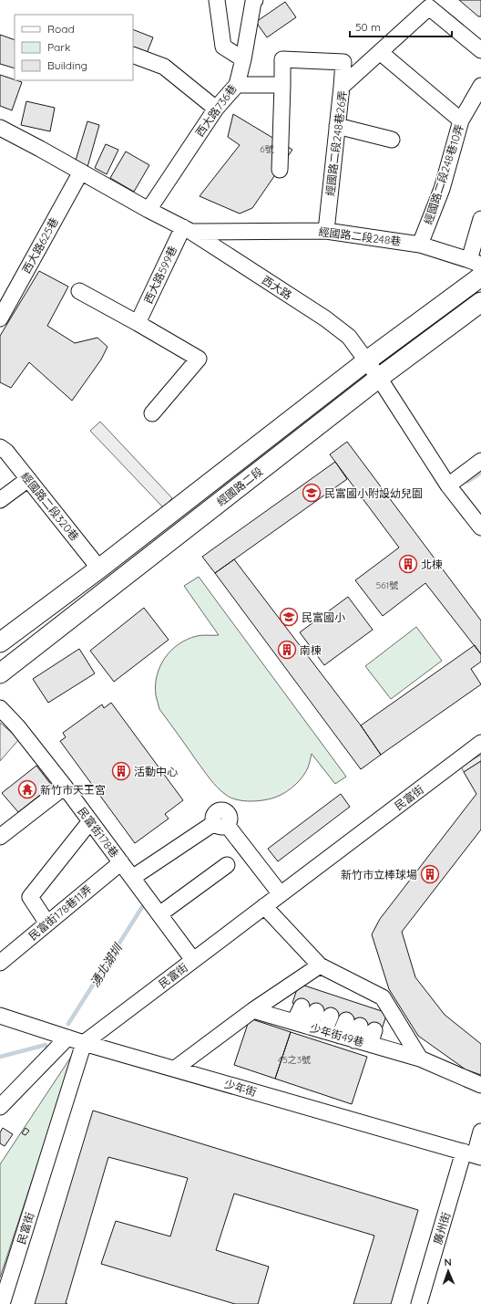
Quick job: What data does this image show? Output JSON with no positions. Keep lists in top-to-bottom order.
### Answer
{
  "streets": {
    "main road": ["經國路二段"],
    "street": [
      "西大路736巷",
      "經國路二段248巷26弄",
      "經國路二段248巷10弄",
      "經國路二段248巷",
      "西大路625巷",
      "西大路599巷",
      "西大路",
      "經國路二段320巷",
      "民富街",
      "民富街178巷",
      "民富街178巷11弄",
      "少年街49巷",
      "少年街",
      "廣州街"
    ]
  },
  "crossings": [
    ["西大路736巷", "西大路"],
    ["經國路二段248巷26弄", "經國路二段248巷"],
    ["經國路二段248巷10弄", "經國路二段248巷"],
    ["經國路二段248巷", "西大路599巷"],
    ["經國路二段248巷", "西大路"],
    ["西大路625巷", "西大路"],
    ["西大路599巷", "西大路"],
    ["西大路", "經國路二段"],
    ["經國路二段", "經國路二段320巷"],
    ["民富街", "民富街178巷"],
    ["民富街", "少年街"],
    ["民富街178巷", "民富街178巷11弄"],
    ["少年街", "廣州街"]
  ],
  "water": ["湧北湖圳"],
  "places": {
    "school or university": ["民富國小附設幼兒園", "民富國小"],
    "building": [
      "北棟",
      "南棟",
      "活動中心",
      "新竹市立棒球場"
    ],
    "temple": ["新竹市天王宮"]
  },
  "house_numbers": ["6號", "561號", "45之3號"],
  "legend": ["Road", "Park", "Building"],
  "scale_bar": "50 m",
  "north": "top"
}
